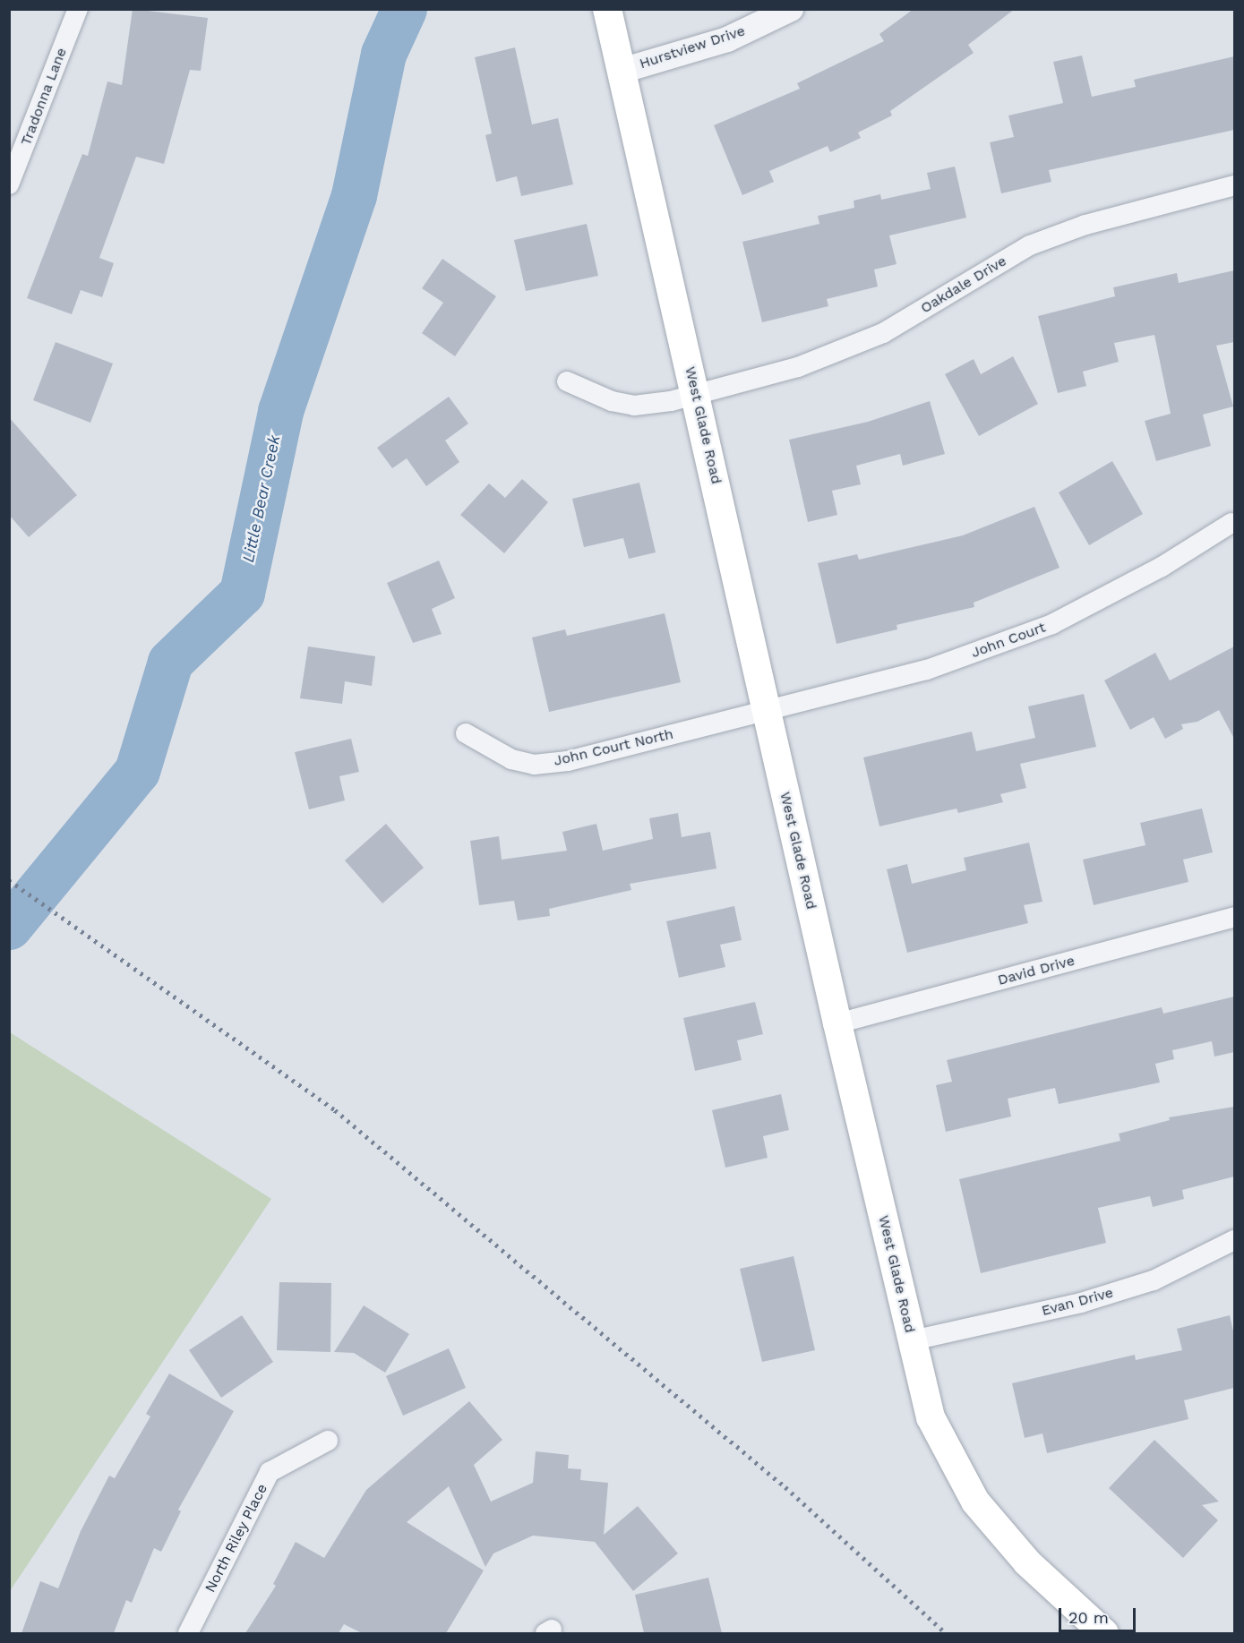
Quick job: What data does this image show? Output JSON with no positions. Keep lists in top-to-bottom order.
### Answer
{
  "streets": {
    "main road": ["West Glade Road"],
    "street": [
      "Hurstview Drive",
      "Tradonna Lane",
      "Oakdale Drive",
      "John Court",
      "John Court North",
      "David Drive",
      "Evan Drive",
      "North Riley Place"
    ]
  },
  "crossings": [
    ["Hurstview Drive", "West Glade Road"],
    ["Oakdale Drive", "West Glade Road"],
    ["West Glade Road", "John Court"],
    ["West Glade Road", "John Court North"],
    ["West Glade Road", "David Drive"],
    ["West Glade Road", "Evan Drive"],
    ["John Court", "John Court North"]
  ],
  "water": ["Little Bear Creek"],
  "scale_bar": "20 m"
}
